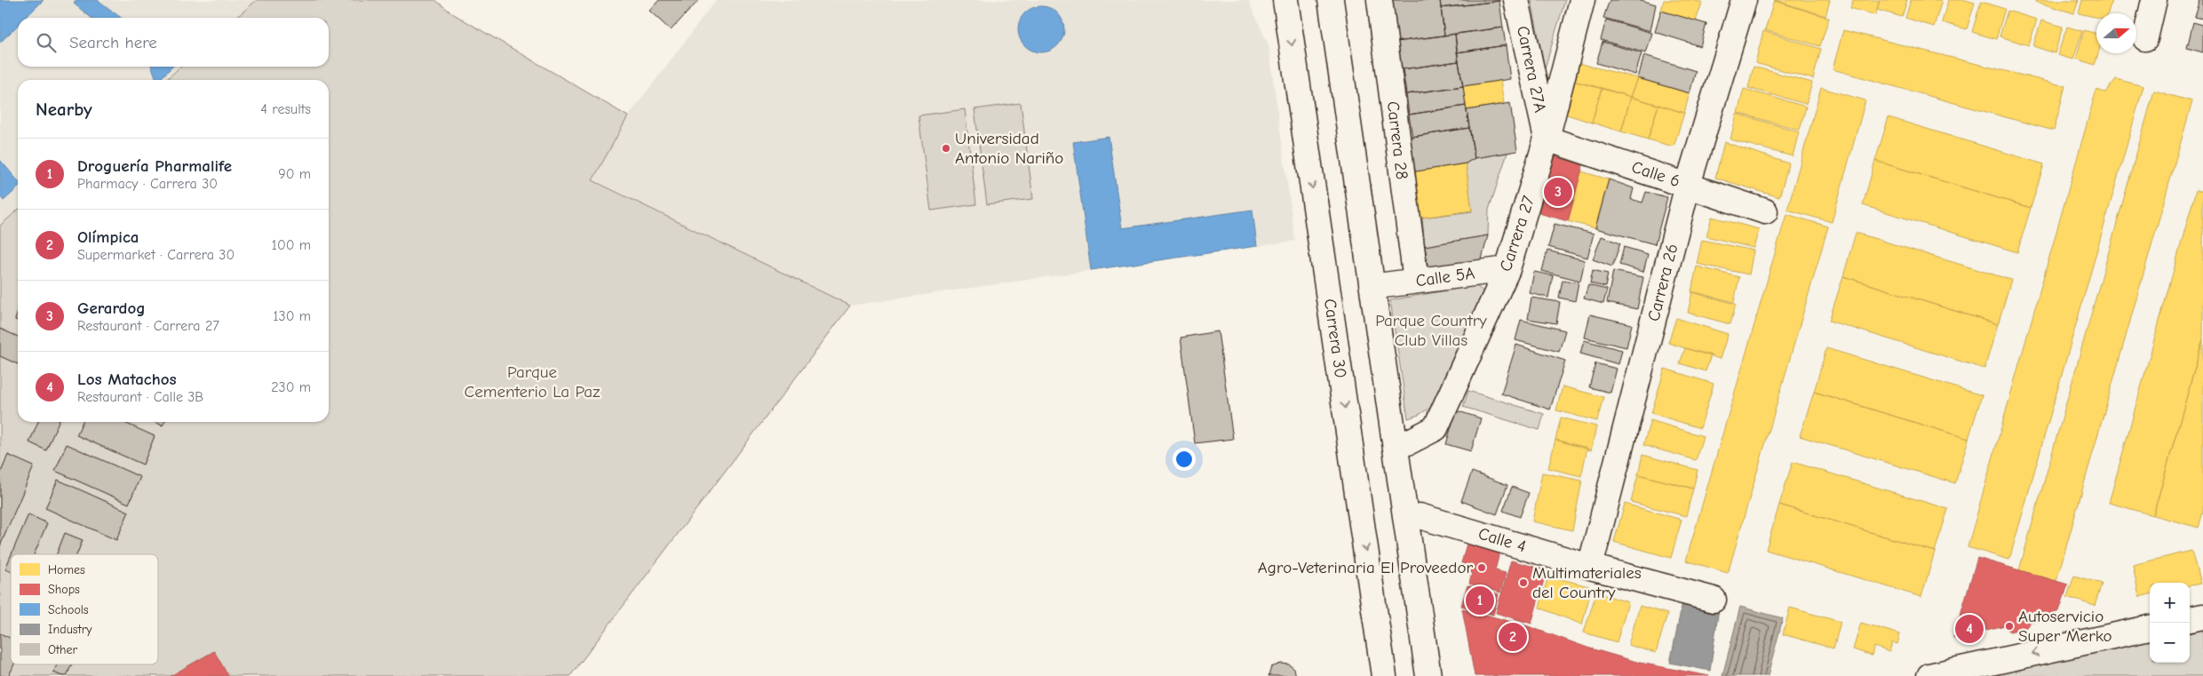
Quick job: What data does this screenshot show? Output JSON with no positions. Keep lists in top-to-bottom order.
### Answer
{
  "streets": {
    "street": [
      "Carrera 27A",
      "Carrera 28",
      "Calle 6",
      "Carrera 27",
      "Calle 5A",
      "Carrera 26",
      "Carrera 30",
      "Calle 4"
    ]
  },
  "crossings": [
    ["Carrera 27A", "Calle 6"],
    ["Carrera 27A", "Carrera 27"],
    ["Carrera 28", "Calle 5A"],
    ["Calle 6", "Carrera 27"],
    ["Calle 6", "Carrera 26"],
    ["Carrera 27", "Calle 5A"],
    ["Carrera 26", "Calle 4"]
  ],
  "parks": ["Parque Country Club Villas", "Parque Cementerio La Paz"],
  "places": [
    "Universidad Antonio Nariño",
    "Agro-Veterinaria El Proveedor",
    "Multimateriales del Country",
    "Autoservicio Super Merko"
  ],
  "legend": [
    "Homes",
    "Shops",
    "Schools",
    "Industry",
    "Other"
  ],
  "north": "right",
  "page": {
    "search": "Search here",
    "heading": ["Nearby", "4 results"],
    "list": [
      {
        "mark": "1",
        "name": "Droguería Pharmalife",
        "note": "Pharmacy · Carrera 30",
        "value": "90 m"
      },
      {
        "mark": "2",
        "name": "Olímpica",
        "note": "Supermarket · Carrera 30",
        "value": "100 m"
      },
      {
        "mark": "3",
        "name": "Gerardog",
        "note": "Restaurant · Carrera 27",
        "value": "130 m"
      },
      {
        "mark": "4",
        "name": "Los Matachos",
        "note": "Restaurant · Calle 3B",
        "value": "230 m"
      }
    ],
    "pins": [
      "3",
      "1",
      "4",
      "2"
    ],
    "map_buttons": ["+", "−"]
  }
}
